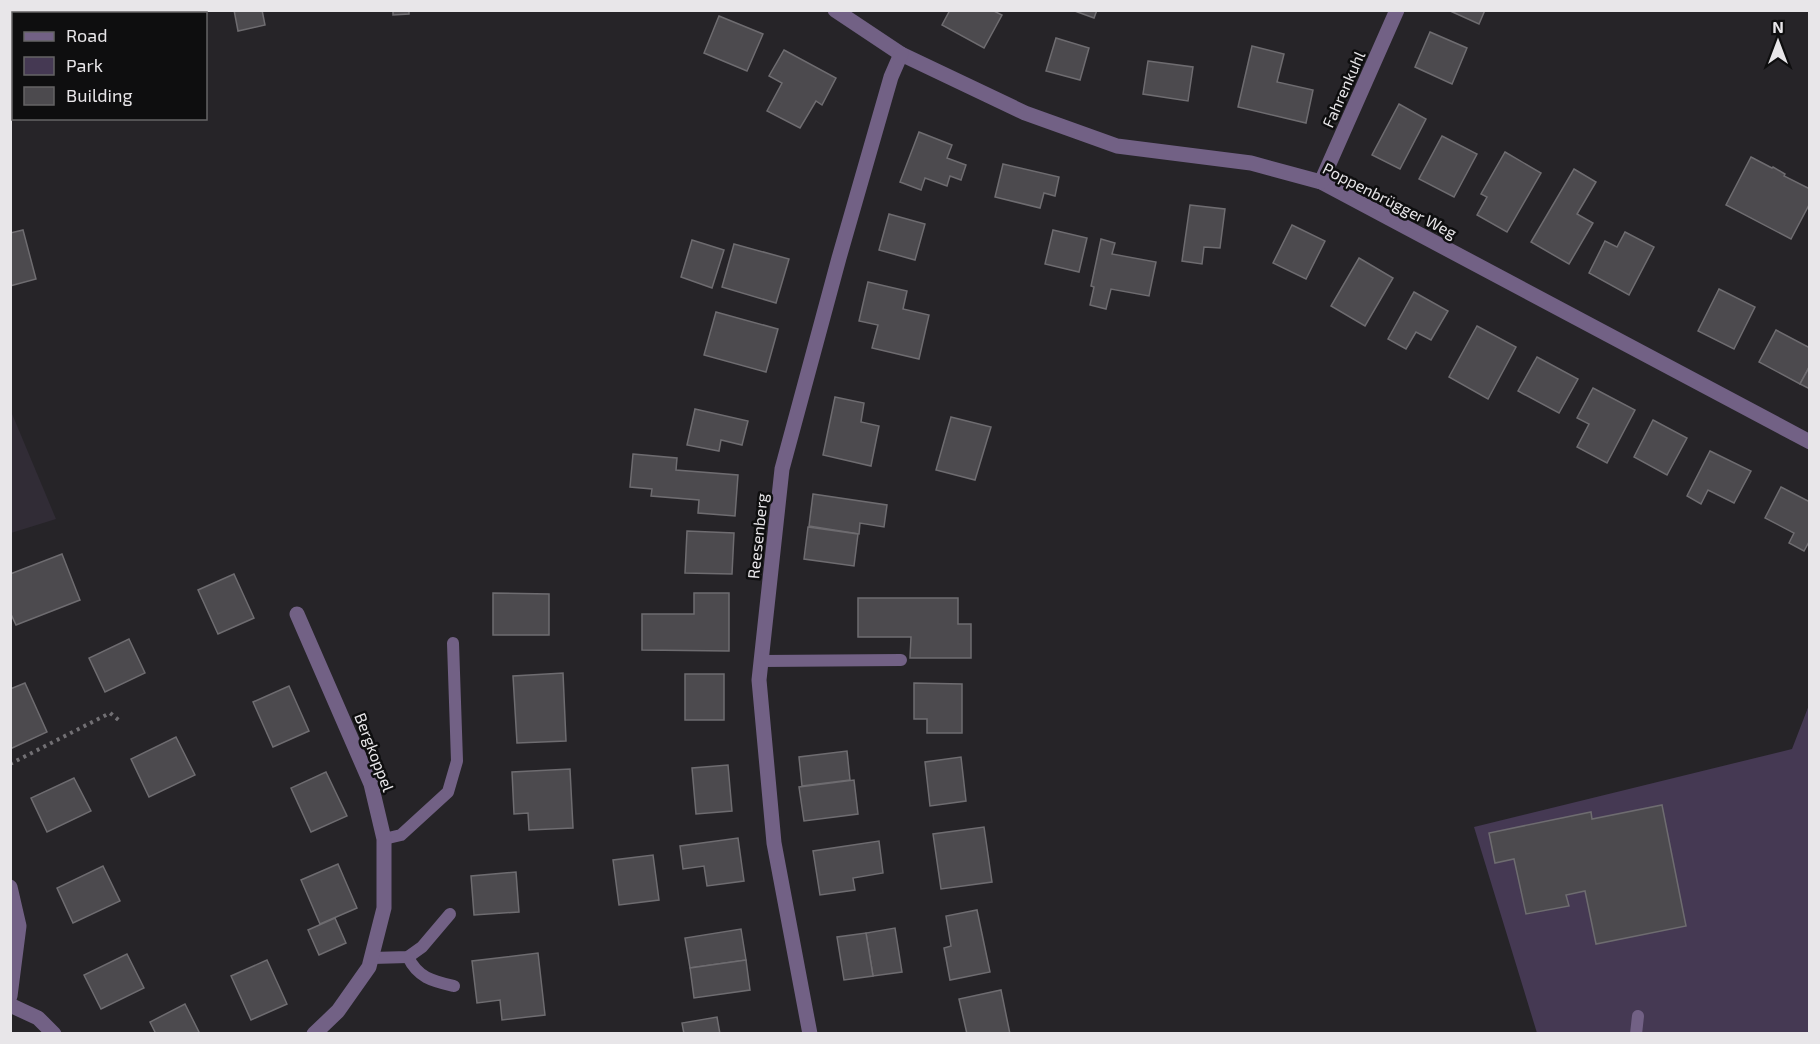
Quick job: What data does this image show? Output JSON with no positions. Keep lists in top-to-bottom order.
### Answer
{
  "streets": {
    "street": [
      "Fahrenkuhl",
      "Poppenbrügger Weg",
      "Reesenberg",
      "Bergkoppel"
    ]
  },
  "crossings": [
    ["Fahrenkuhl", "Poppenbrügger Weg"],
    ["Poppenbrügger Weg", "Reesenberg"]
  ],
  "legend": ["Road", "Park", "Building"],
  "north": "top"
}
